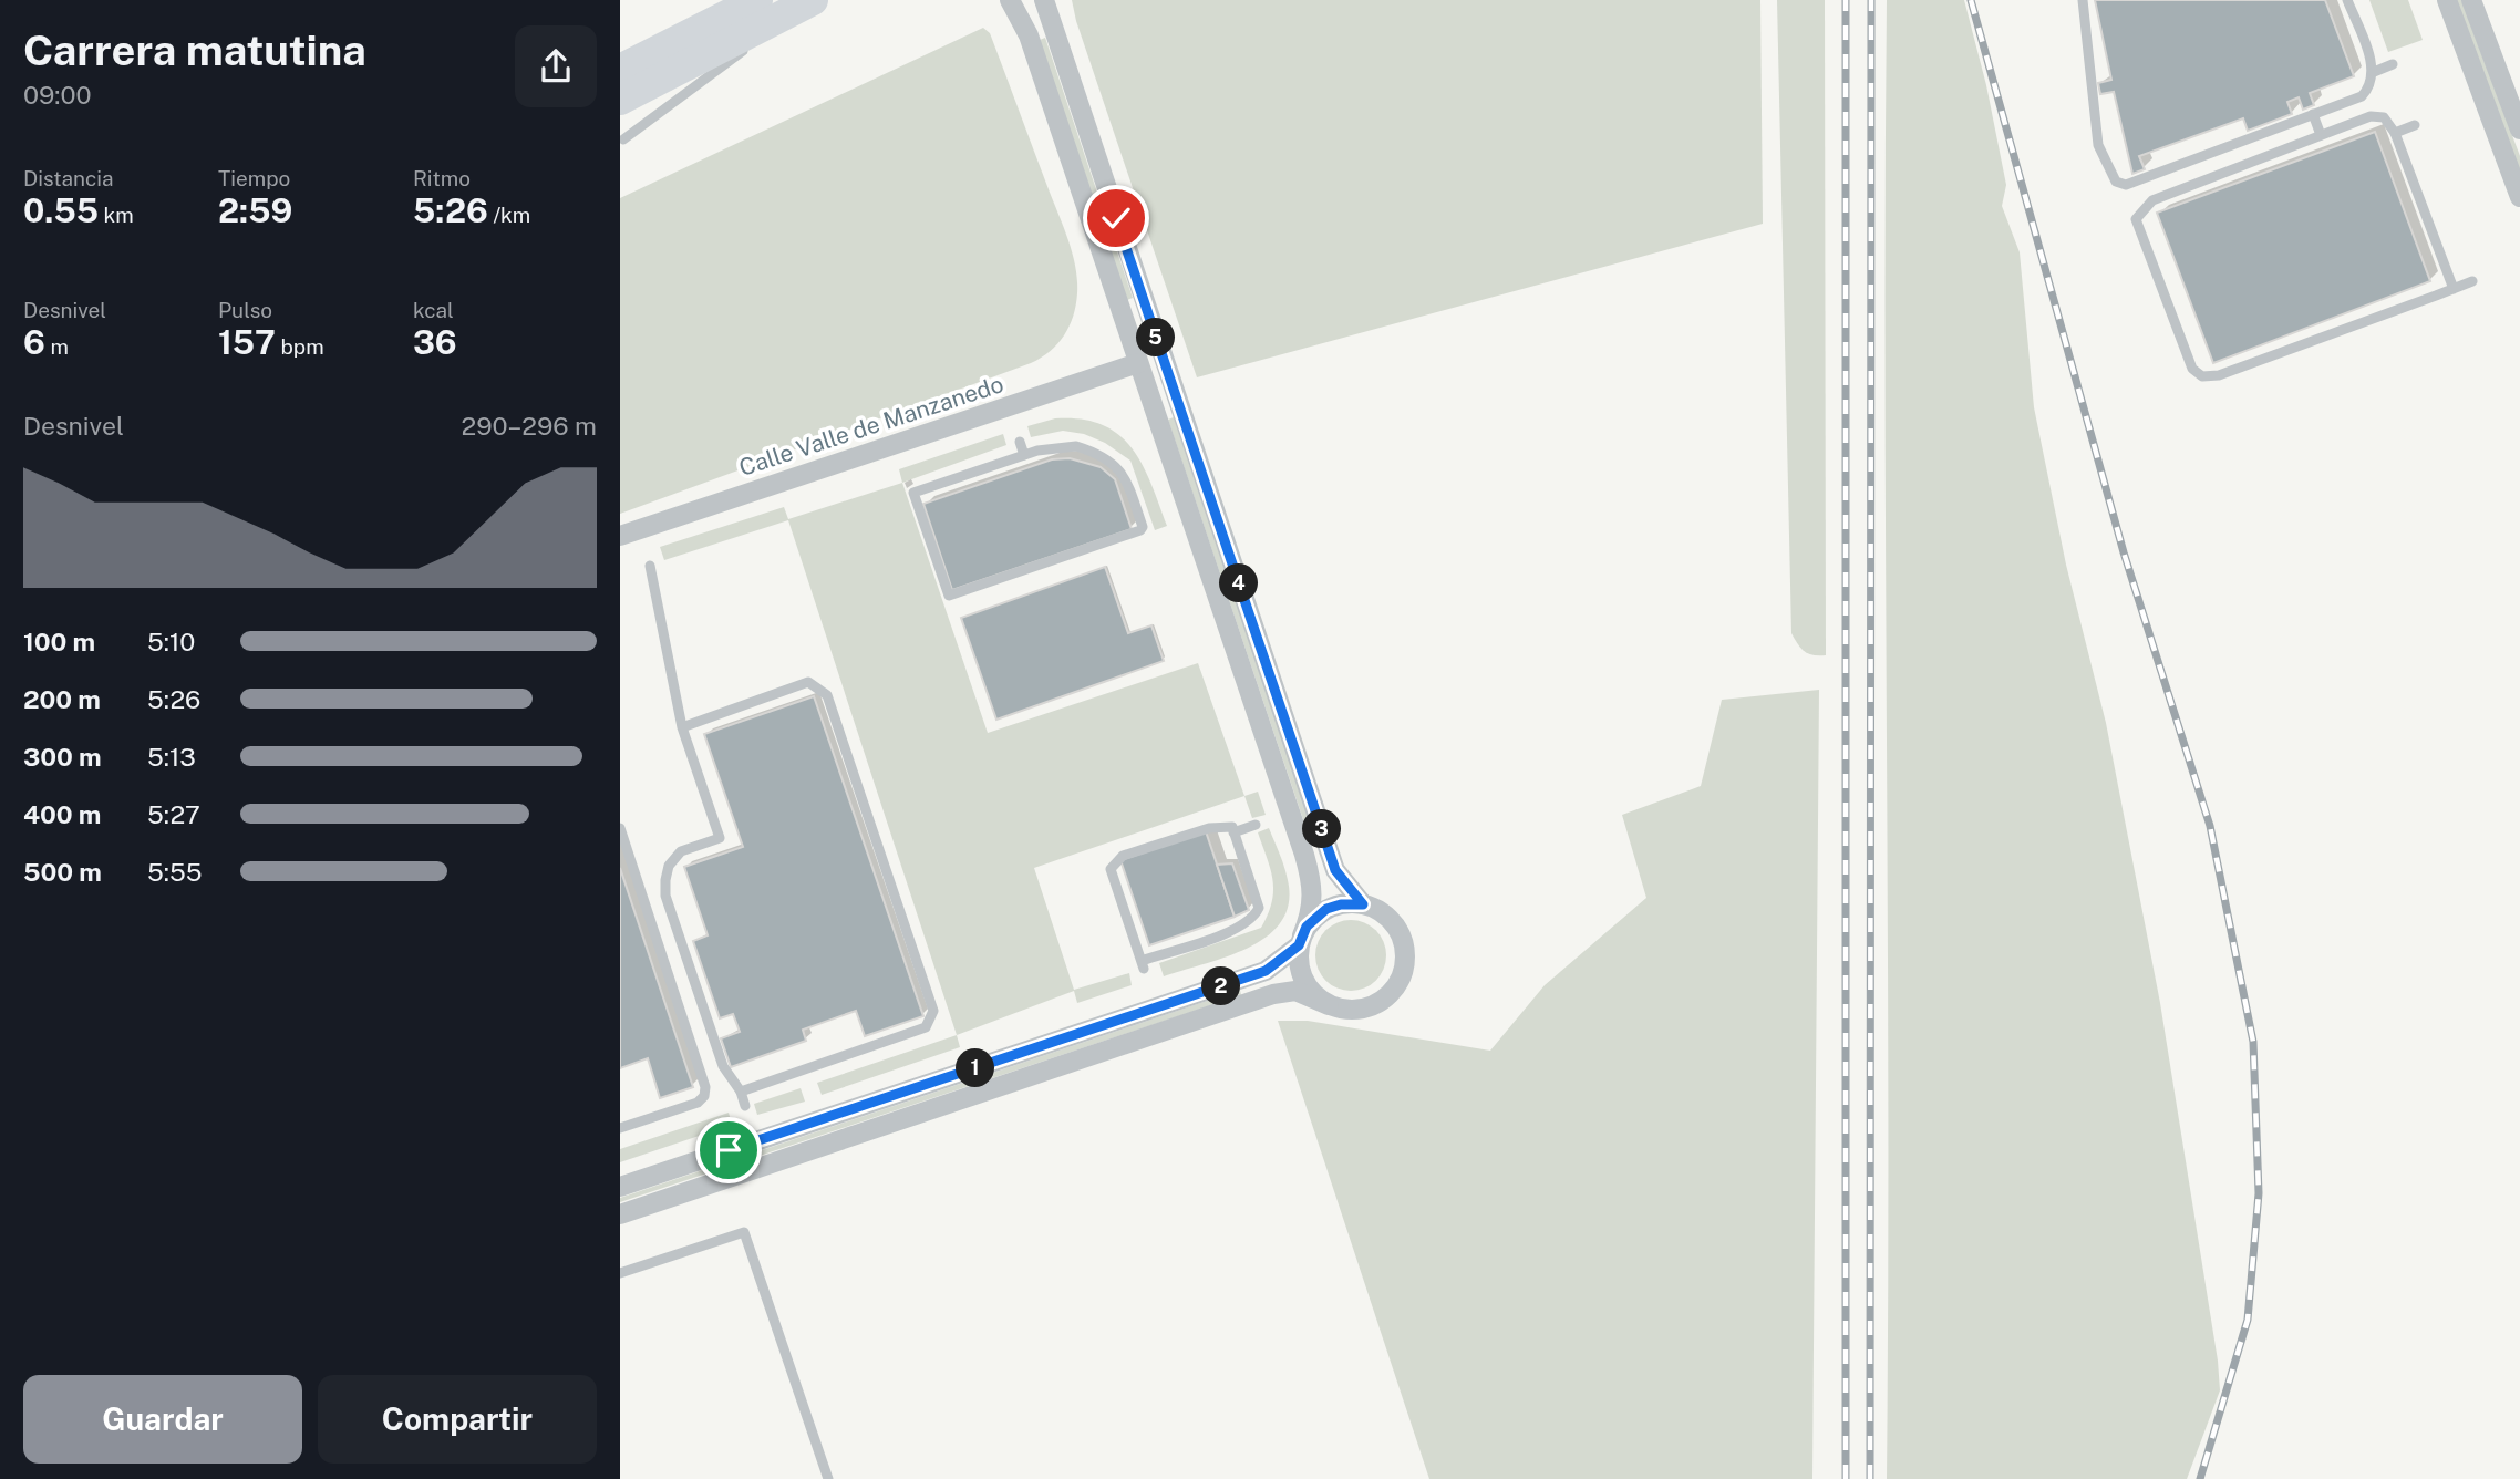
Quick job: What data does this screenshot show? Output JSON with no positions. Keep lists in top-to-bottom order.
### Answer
{
  "streets": {
    "street": ["Calle Valle de Manzanedo"]
  },
  "page": {
    "heading": ["Carrera matutina", "09:00"],
    "stats": [
      ["Distancia", "0.55 km"],
      ["Tiempo", "2:59"],
      ["Ritmo", "5:26 /km"],
      ["Desnivel", "6 m"],
      ["Pulso", "157 bpm"],
      ["kcal", "36"]
    ],
    "pins": [
      "5",
      "4",
      "3",
      "2",
      "1"
    ],
    "chart": ["Desnivel", "290–296 m"],
    "list": [
      {
        "name": "100 m",
        "note": "5:10"
      },
      {
        "name": "200 m",
        "note": "5:26"
      },
      {
        "name": "300 m",
        "note": "5:13"
      },
      {
        "name": "400 m",
        "note": "5:27"
      },
      {
        "name": "500 m",
        "note": "5:55"
      }
    ],
    "buttons": ["Guardar", "Compartir"]
  }
}
